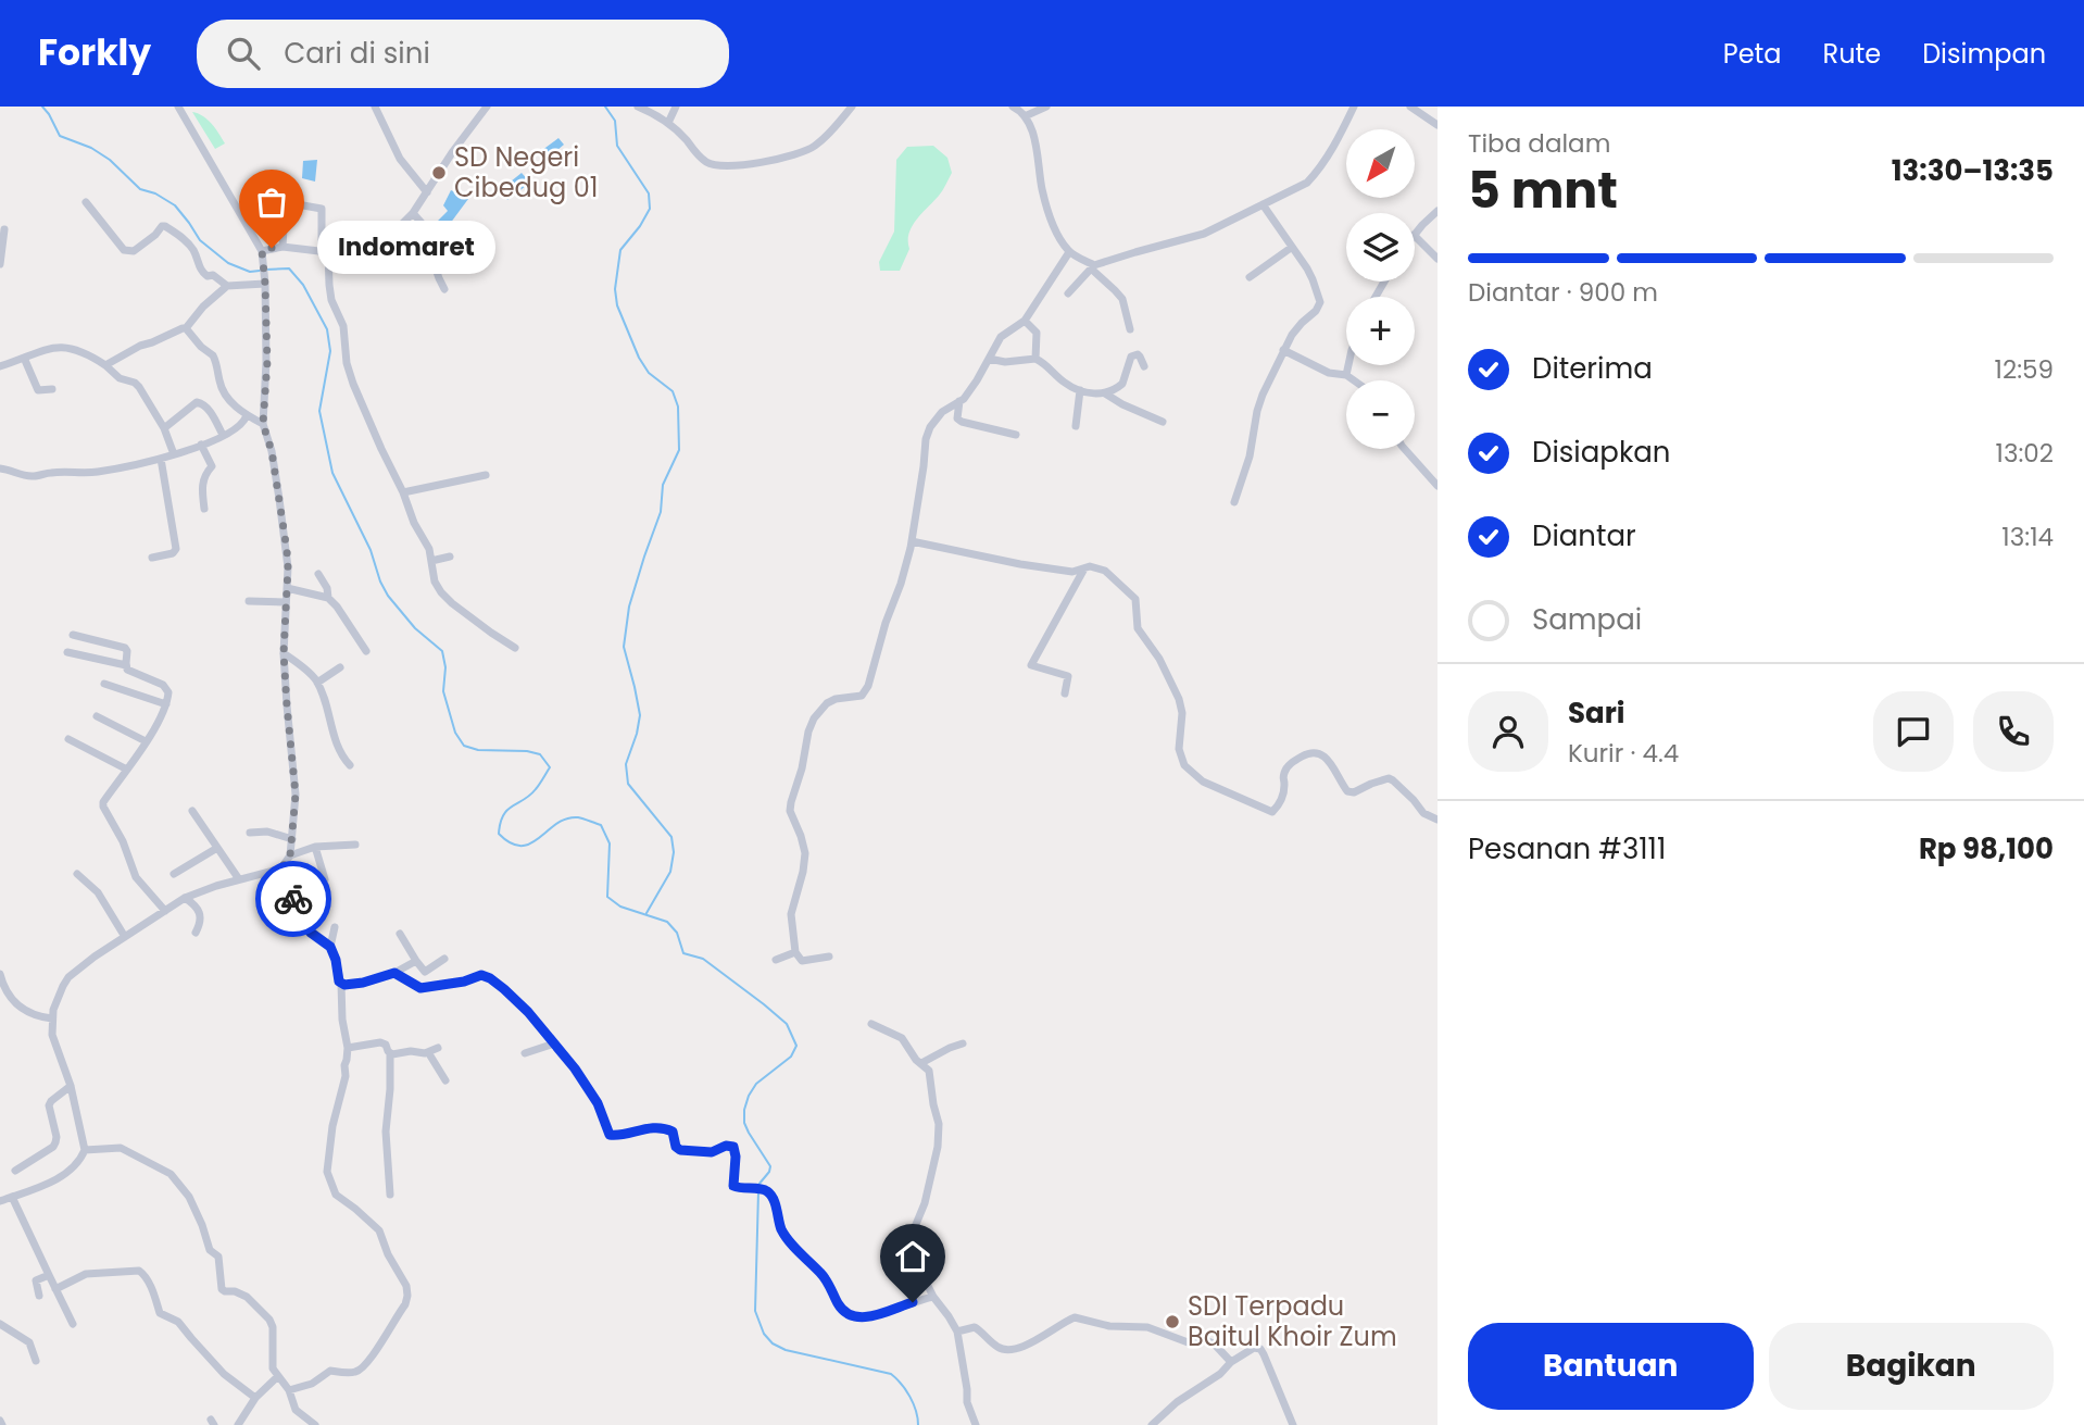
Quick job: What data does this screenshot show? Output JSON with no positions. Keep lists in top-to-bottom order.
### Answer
{
  "places": ["SD Negeri Cibedug 01", "Indomaret", "SDI Terpadu Baitul Khoir Zum"],
  "north": "bottom left",
  "page": {
    "header": "Forkly",
    "search": "Cari di sini",
    "nav": ["Peta", "Rute", "Disimpan"],
    "heading": ["5 mnt", "Tiba dalam", "13:30–13:35"],
    "panel": [
      "Sari",
      "Kurir · 4.4",
      "Pesanan #3111",
      "Rp 98,100"
    ],
    "map_buttons": ["+", "−"],
    "bubble": "Indomaret",
    "bar": "Diantar · 900 m",
    "list": [
      ["Diterima", "12:59"],
      ["Disiapkan", "13:02"],
      ["Diantar", "13:14"],
      "Sampai"
    ],
    "buttons": ["Bantuan", "Bagikan"]
  }
}
